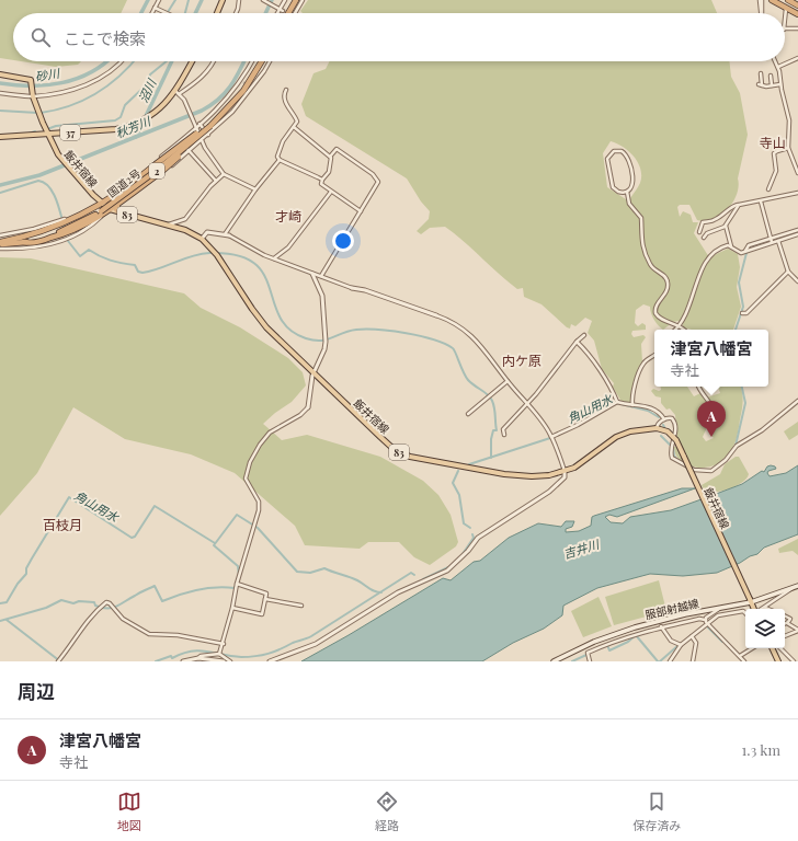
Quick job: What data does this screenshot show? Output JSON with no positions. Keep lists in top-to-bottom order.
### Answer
{
  "streets": {
    "highway": ["2", "国道2号"],
    "main road": [
      "37",
      "飯井宿線",
      "83",
      "服部射越線"
    ]
  },
  "crossings": [
    ["37", "飯井宿線"],
    ["飯井宿線", "国道2号"],
    ["飯井宿線", "服部射越線"]
  ],
  "districts": [
    "寺山",
    "才崎",
    "内ケ原",
    "百枝月"
  ],
  "water": [
    "砂川",
    "沼川",
    "秋芳川",
    "角山用水",
    "吉井川"
  ],
  "page": {
    "search": "ここで検索",
    "popup": ["津宮八幡宮", "寺社"],
    "pins": "A",
    "heading": "周辺",
    "list": [
      {
        "mark": "A",
        "name": "津宮八幡宮",
        "note": "寺社",
        "value": "1.3 km"
      }
    ],
    "nav": ["地図", "経路", "保存済み"]
  }
}
